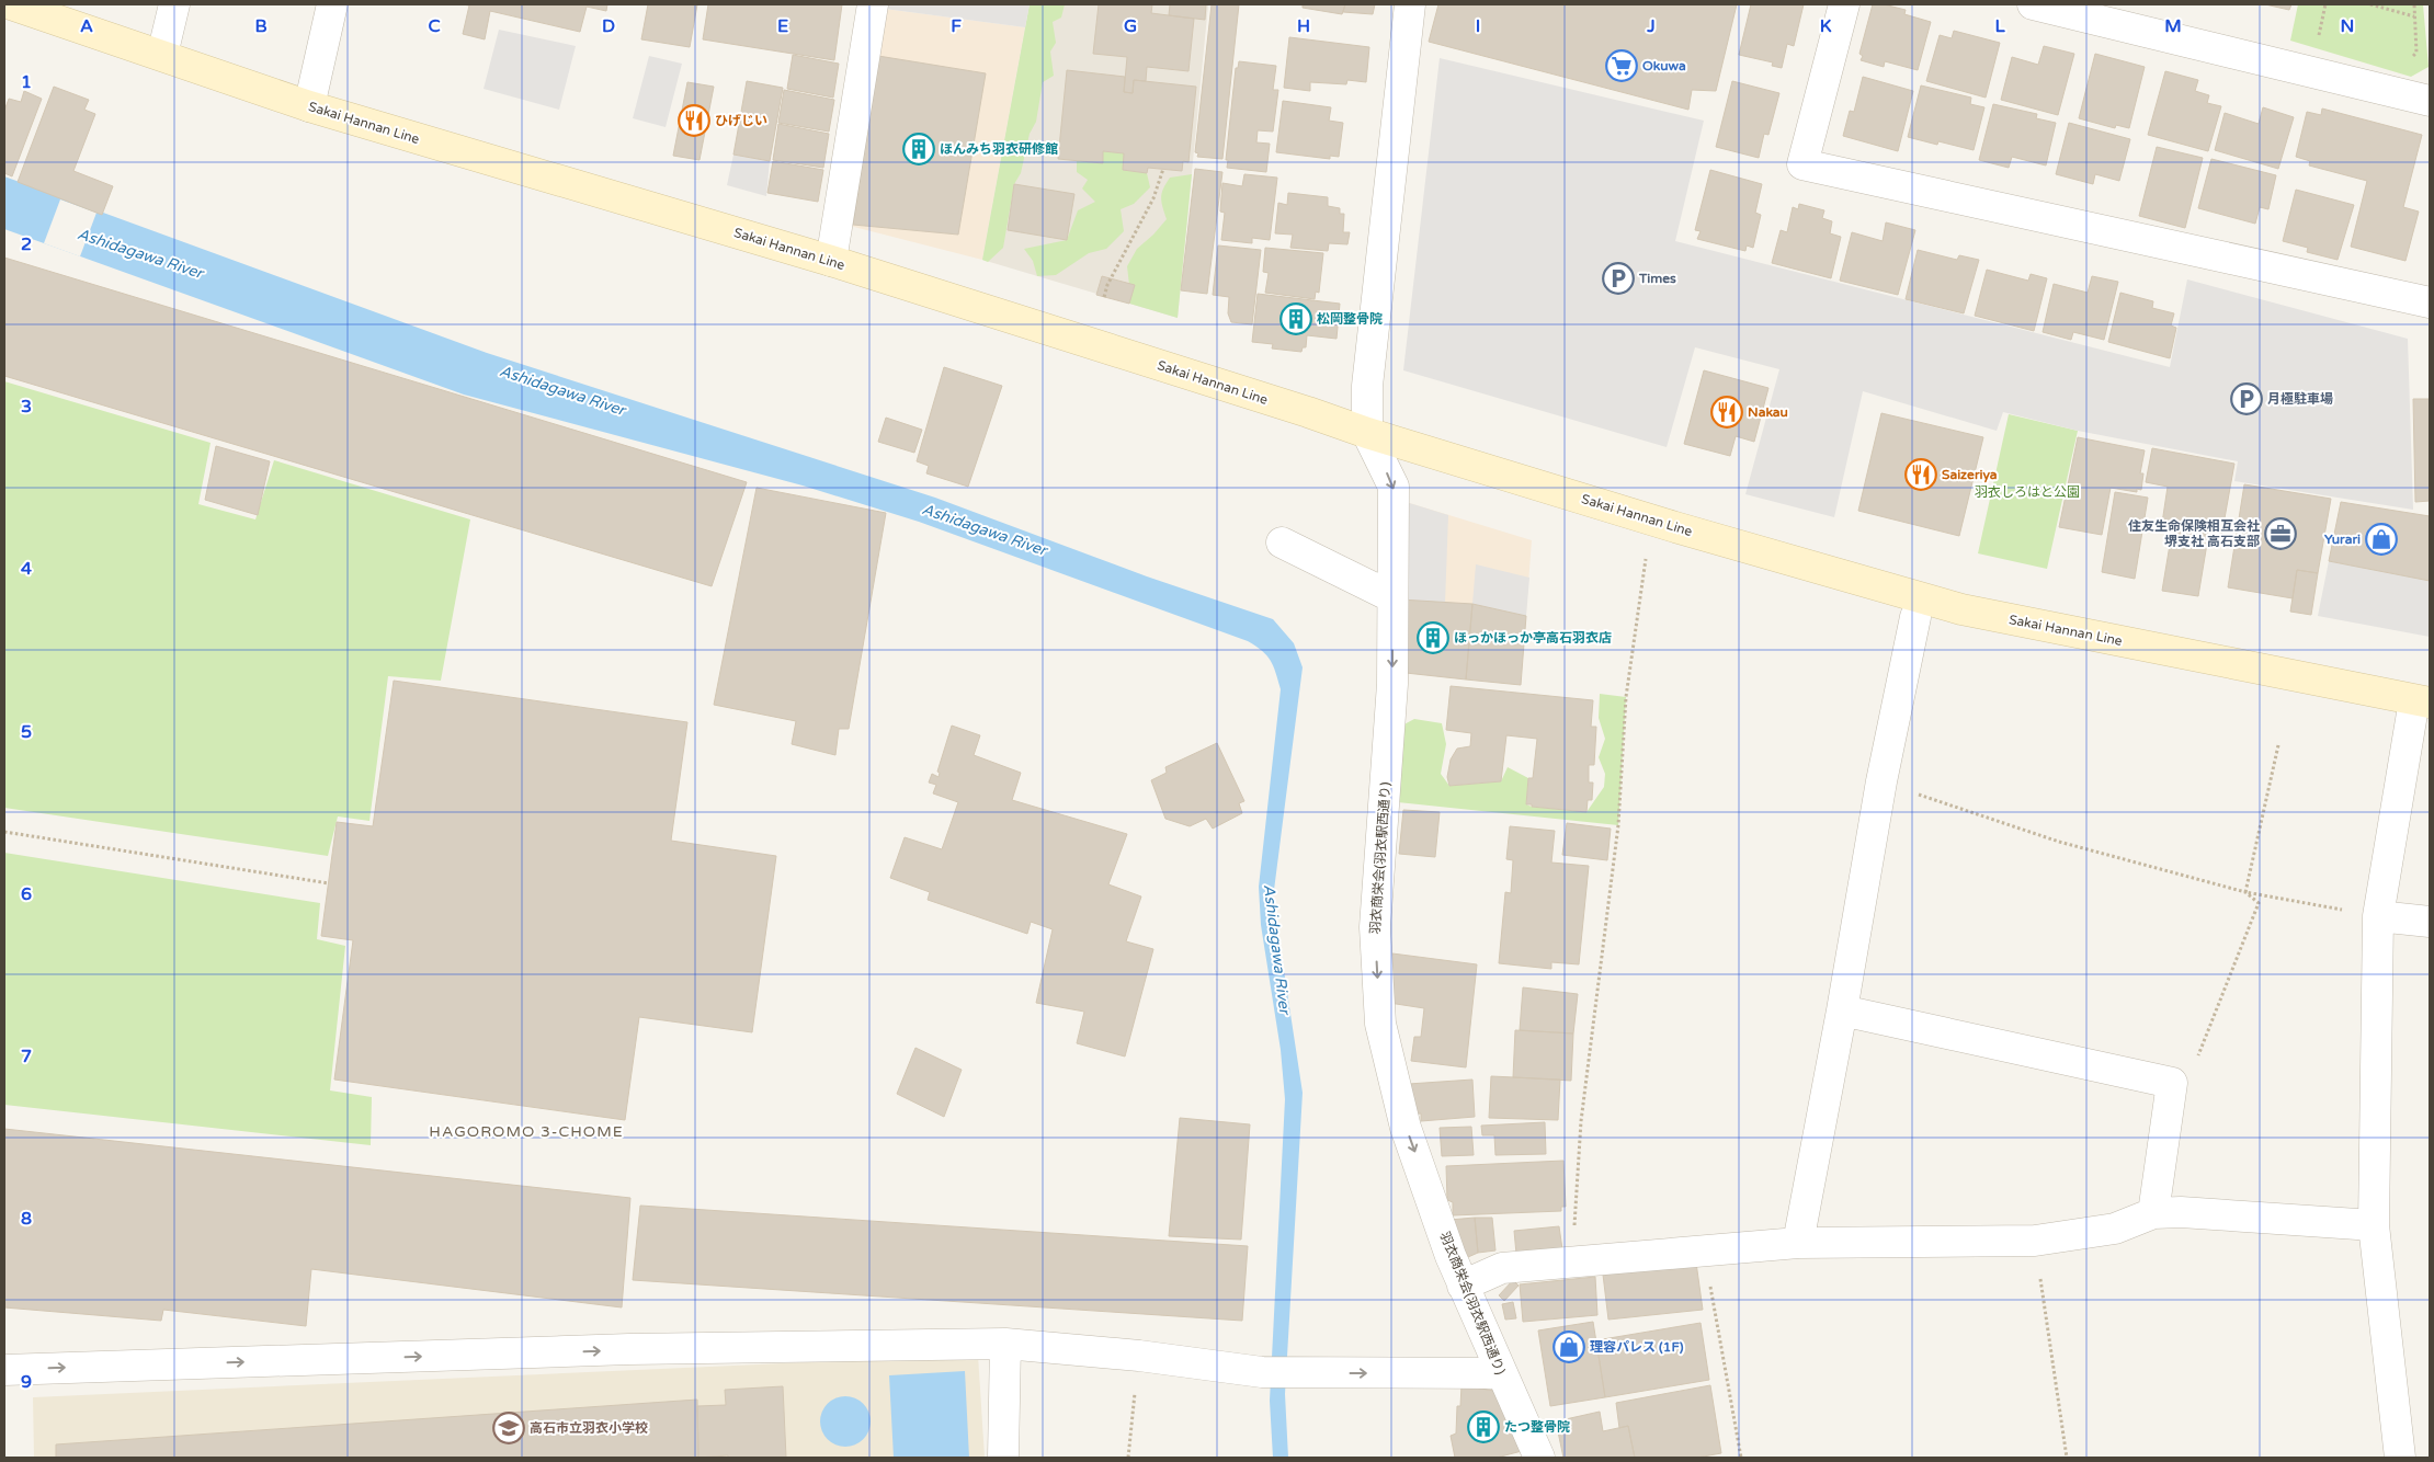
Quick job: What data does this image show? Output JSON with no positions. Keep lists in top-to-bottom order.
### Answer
{
  "streets": {
    "main road": ["Sakai Hannan Line"],
    "street": ["羽衣商栄会(羽衣駅西通り)"]
  },
  "crossings": [
    ["Sakai Hannan Line", "羽衣商栄会(羽衣駅西通り)"]
  ],
  "one_way": ["羽衣商栄会(羽衣駅西通り)"],
  "districts": ["HAGOROMO 3-CHOME"],
  "water": ["Ashidagawa River"],
  "parks": ["羽衣しろはと公園"],
  "places": {
    "supermarket": ["Okuwa"],
    "restaurant": ["ひげじい", "Nakau", "Saizeriya"],
    "building": [
      "ほんみち羽衣研修館",
      "松岡整骨院",
      "ほっかほっか亭高石羽衣店",
      "たつ整骨院"
    ],
    "parking": ["Times", "月極駐車場"],
    "office": ["住友生命保険相互会社 堺支社 高石支部"],
    "shop": ["Yurari", "理容パレス (1F)"],
    "school or university": ["高石市立羽衣小学校"]
  },
  "grid": {
    "columns": [
      "A",
      "B",
      "C",
      "D",
      "E",
      "F",
      "G",
      "H",
      "I",
      "J",
      "K",
      "L",
      "M",
      "N"
    ],
    "rows": [
      "1",
      "2",
      "3",
      "4",
      "5",
      "6",
      "7",
      "8",
      "9"
    ]
  }
}
